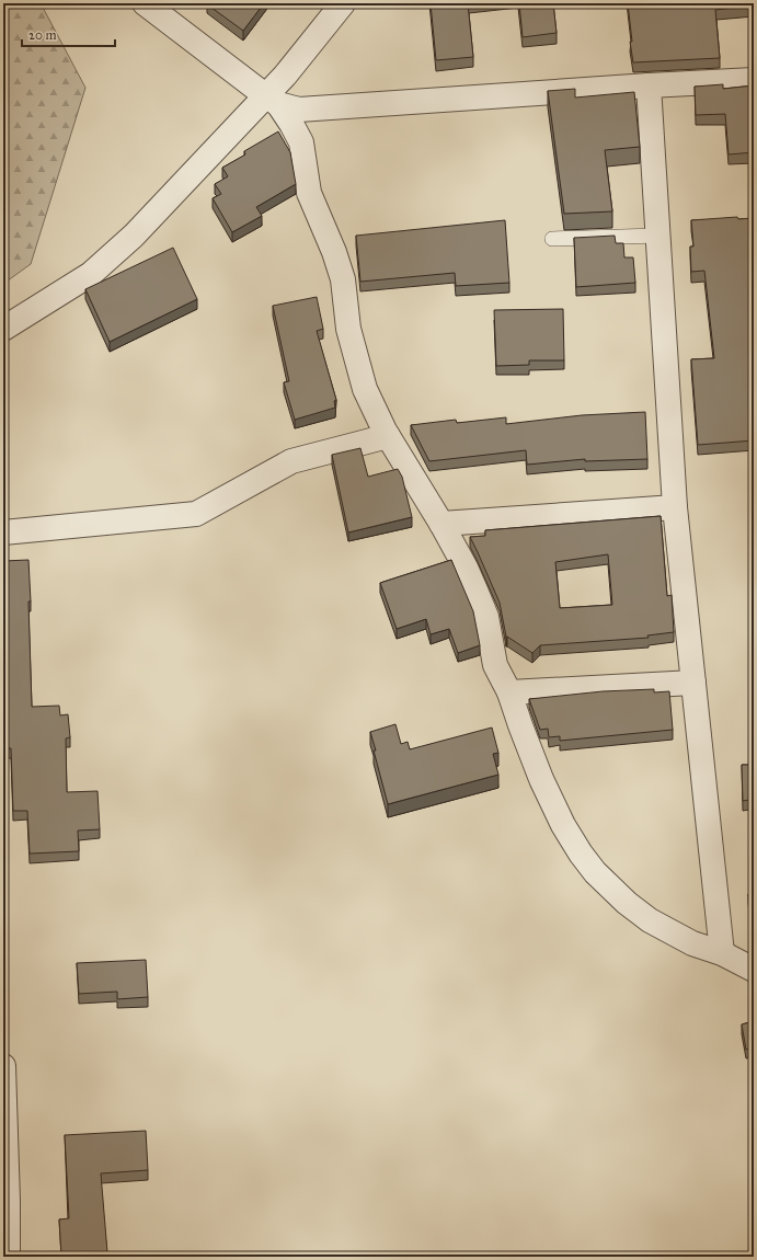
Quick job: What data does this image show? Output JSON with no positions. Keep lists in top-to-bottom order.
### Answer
{
  "scale_bar": "20 m"
}
